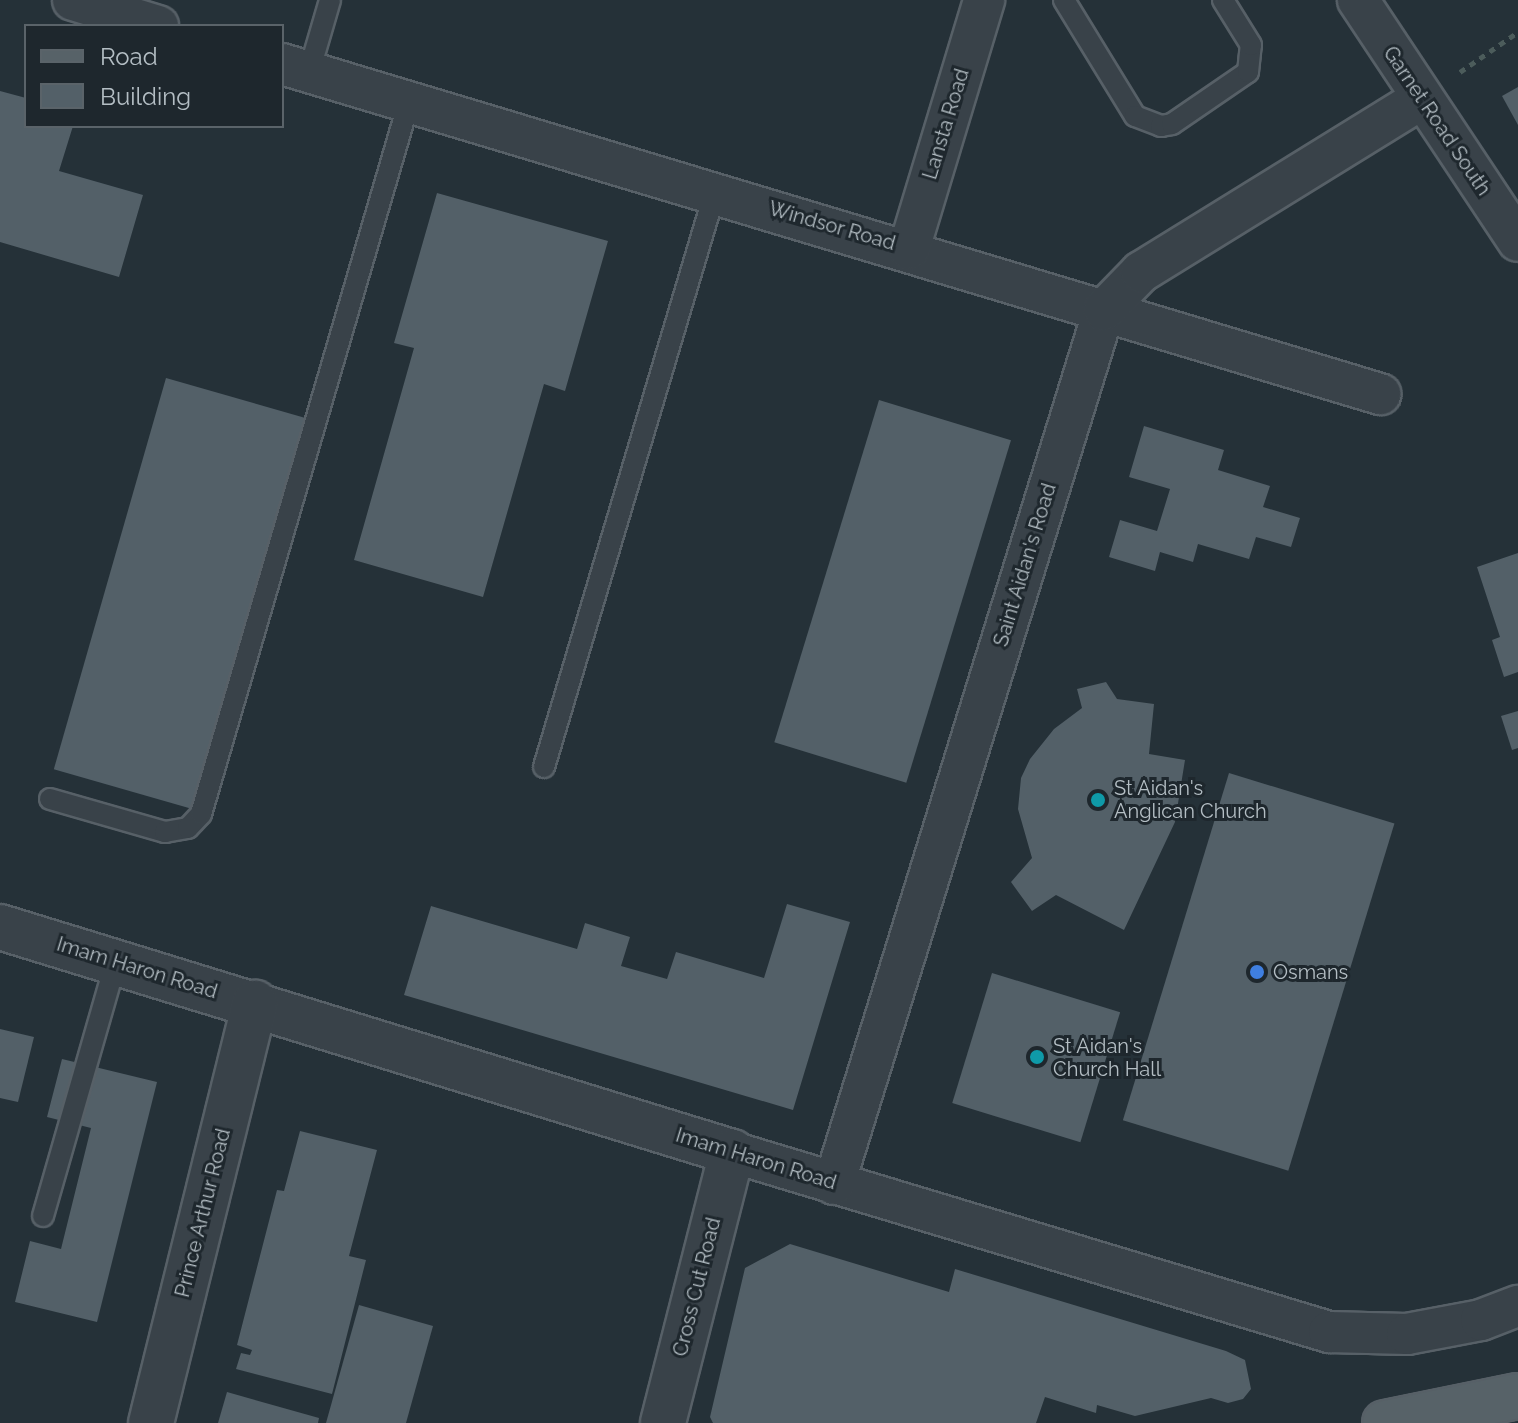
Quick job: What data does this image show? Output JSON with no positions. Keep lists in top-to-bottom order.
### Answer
{
  "streets": {
    "street": [
      "Garnet Road South",
      "Lansta Road",
      "Windsor Road",
      "Saint Aidan's Road",
      "Imam Haron Road",
      "Prince Arthur Road",
      "Cross Cut Road"
    ]
  },
  "crossings": [
    ["Garnet Road South", "Saint Aidan's Road"],
    ["Lansta Road", "Windsor Road"],
    ["Windsor Road", "Saint Aidan's Road"],
    ["Saint Aidan's Road", "Imam Haron Road"],
    ["Imam Haron Road", "Prince Arthur Road"],
    ["Imam Haron Road", "Cross Cut Road"]
  ],
  "places": ["St Aidan's Anglican Church", "Osmans", "St Aidan's Church Hall"],
  "legend": ["Road", "Building"]
}
